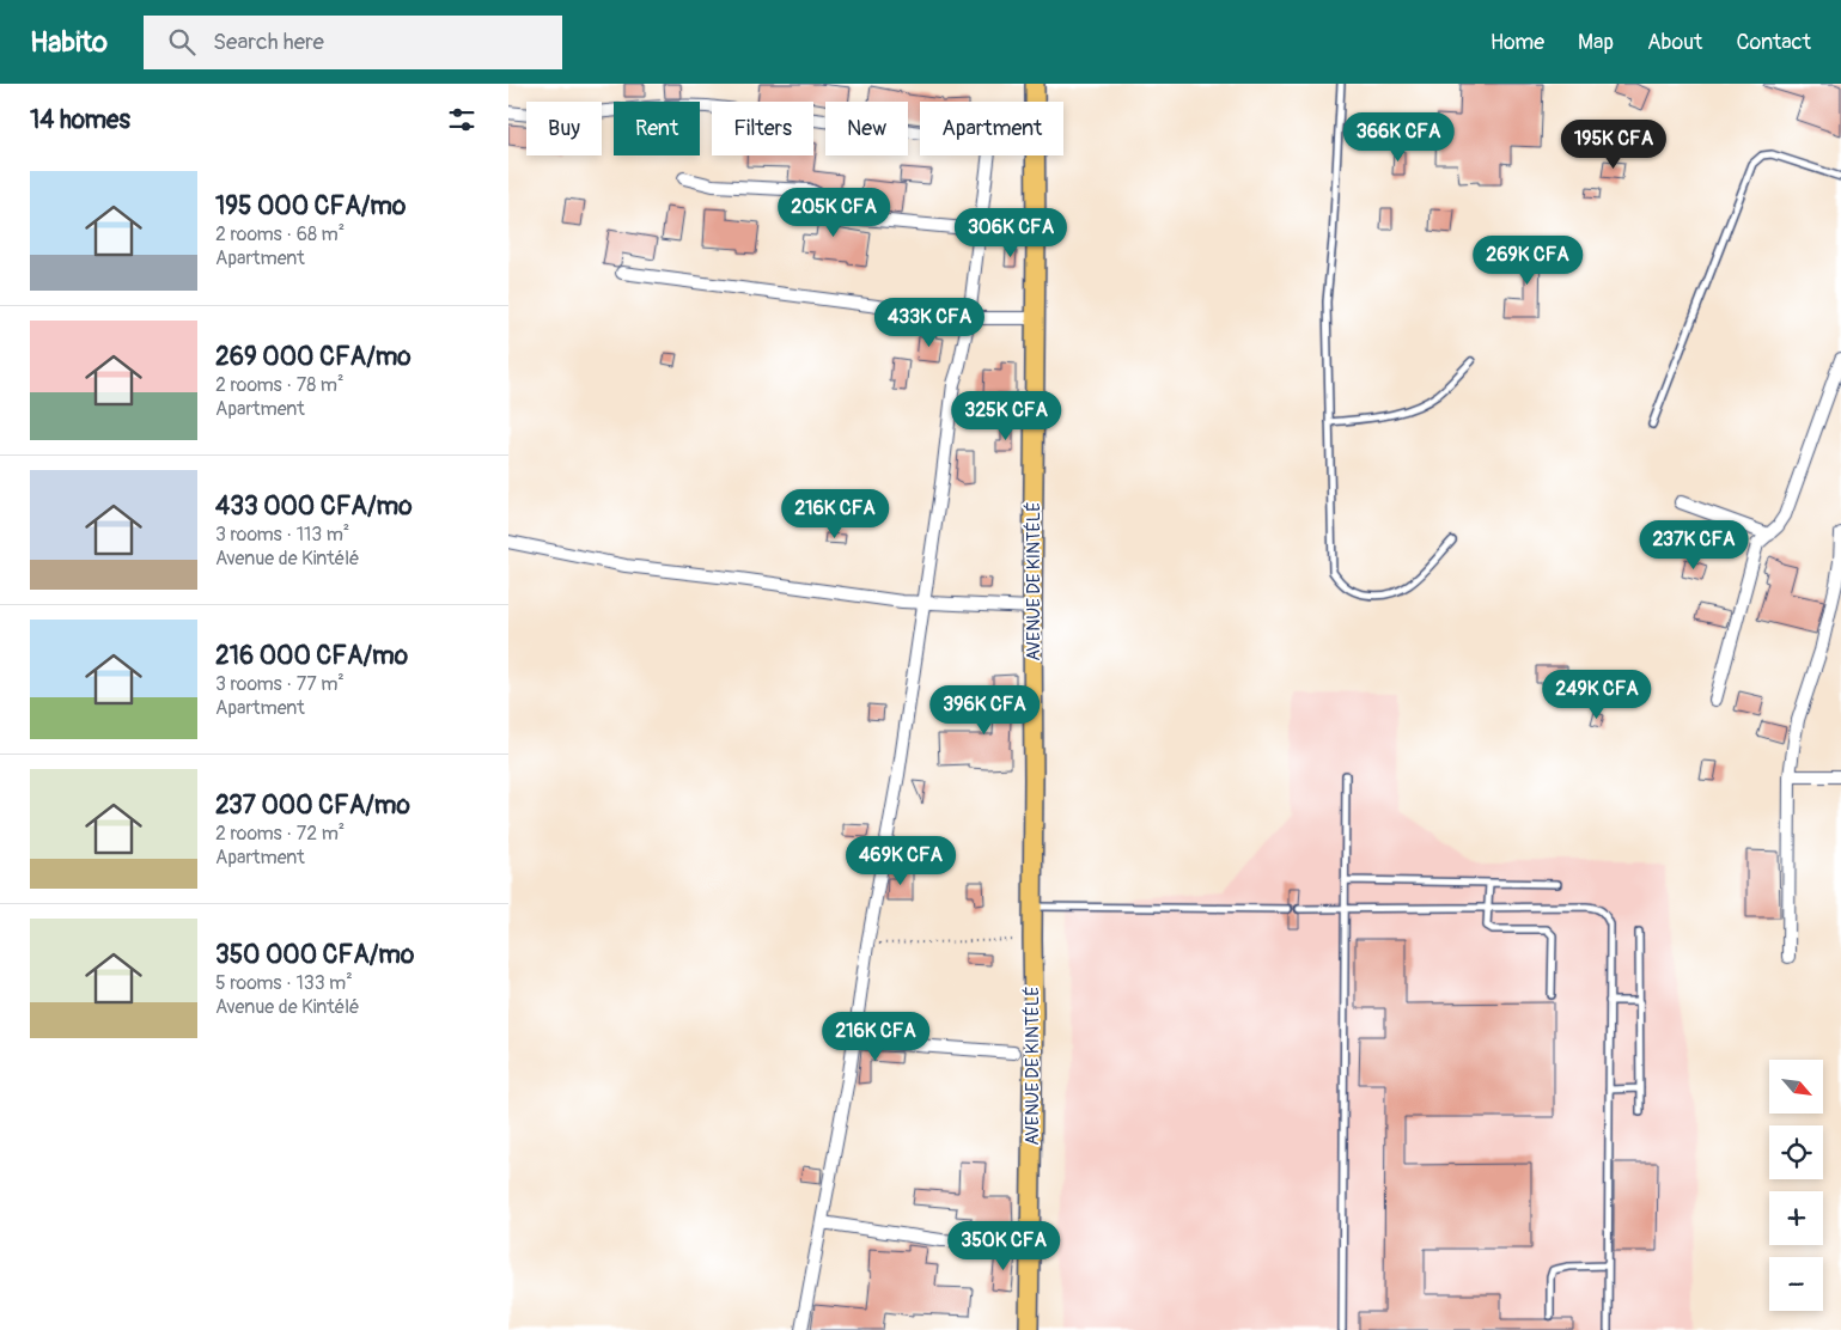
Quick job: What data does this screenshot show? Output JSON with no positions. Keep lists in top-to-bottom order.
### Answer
{
  "streets": {
    "main road": ["AVENUE DE KINTÉLÉ"]
  },
  "north": "bottom right",
  "page": {
    "header": "Habito",
    "search": "Search here",
    "nav": [
      "Home",
      "Map",
      "About",
      "Contact"
    ],
    "heading": "14 homes",
    "chip": [
      "Buy",
      "Rent",
      "Filters",
      "New",
      "Apartment"
    ],
    "price": [
      "366K CFA",
      "195K CFA",
      "205K CFA",
      "306K CFA",
      "269K CFA",
      "433K CFA",
      "325K CFA",
      "216K CFA",
      "237K CFA",
      "249K CFA",
      "396K CFA",
      "469K CFA",
      "216K CFA",
      "350K CFA"
    ],
    "list": [
      {
        "name": "195 000 CFA/mo",
        "note": "2 rooms · 68 m² · Apartment"
      },
      {
        "name": "269 000 CFA/mo",
        "note": "2 rooms · 78 m² · Apartment"
      },
      {
        "name": "433 000 CFA/mo",
        "note": "3 rooms · 113 m² · Avenue de Kintélé"
      },
      {
        "name": "216 000 CFA/mo",
        "note": "3 rooms · 77 m² · Apartment"
      },
      {
        "name": "237 000 CFA/mo",
        "note": "2 rooms · 72 m² · Apartment"
      },
      {
        "name": "350 000 CFA/mo",
        "note": "5 rooms · 133 m² · Avenue de Kintélé"
      }
    ],
    "map_buttons": ["+", "−"]
  }
}
